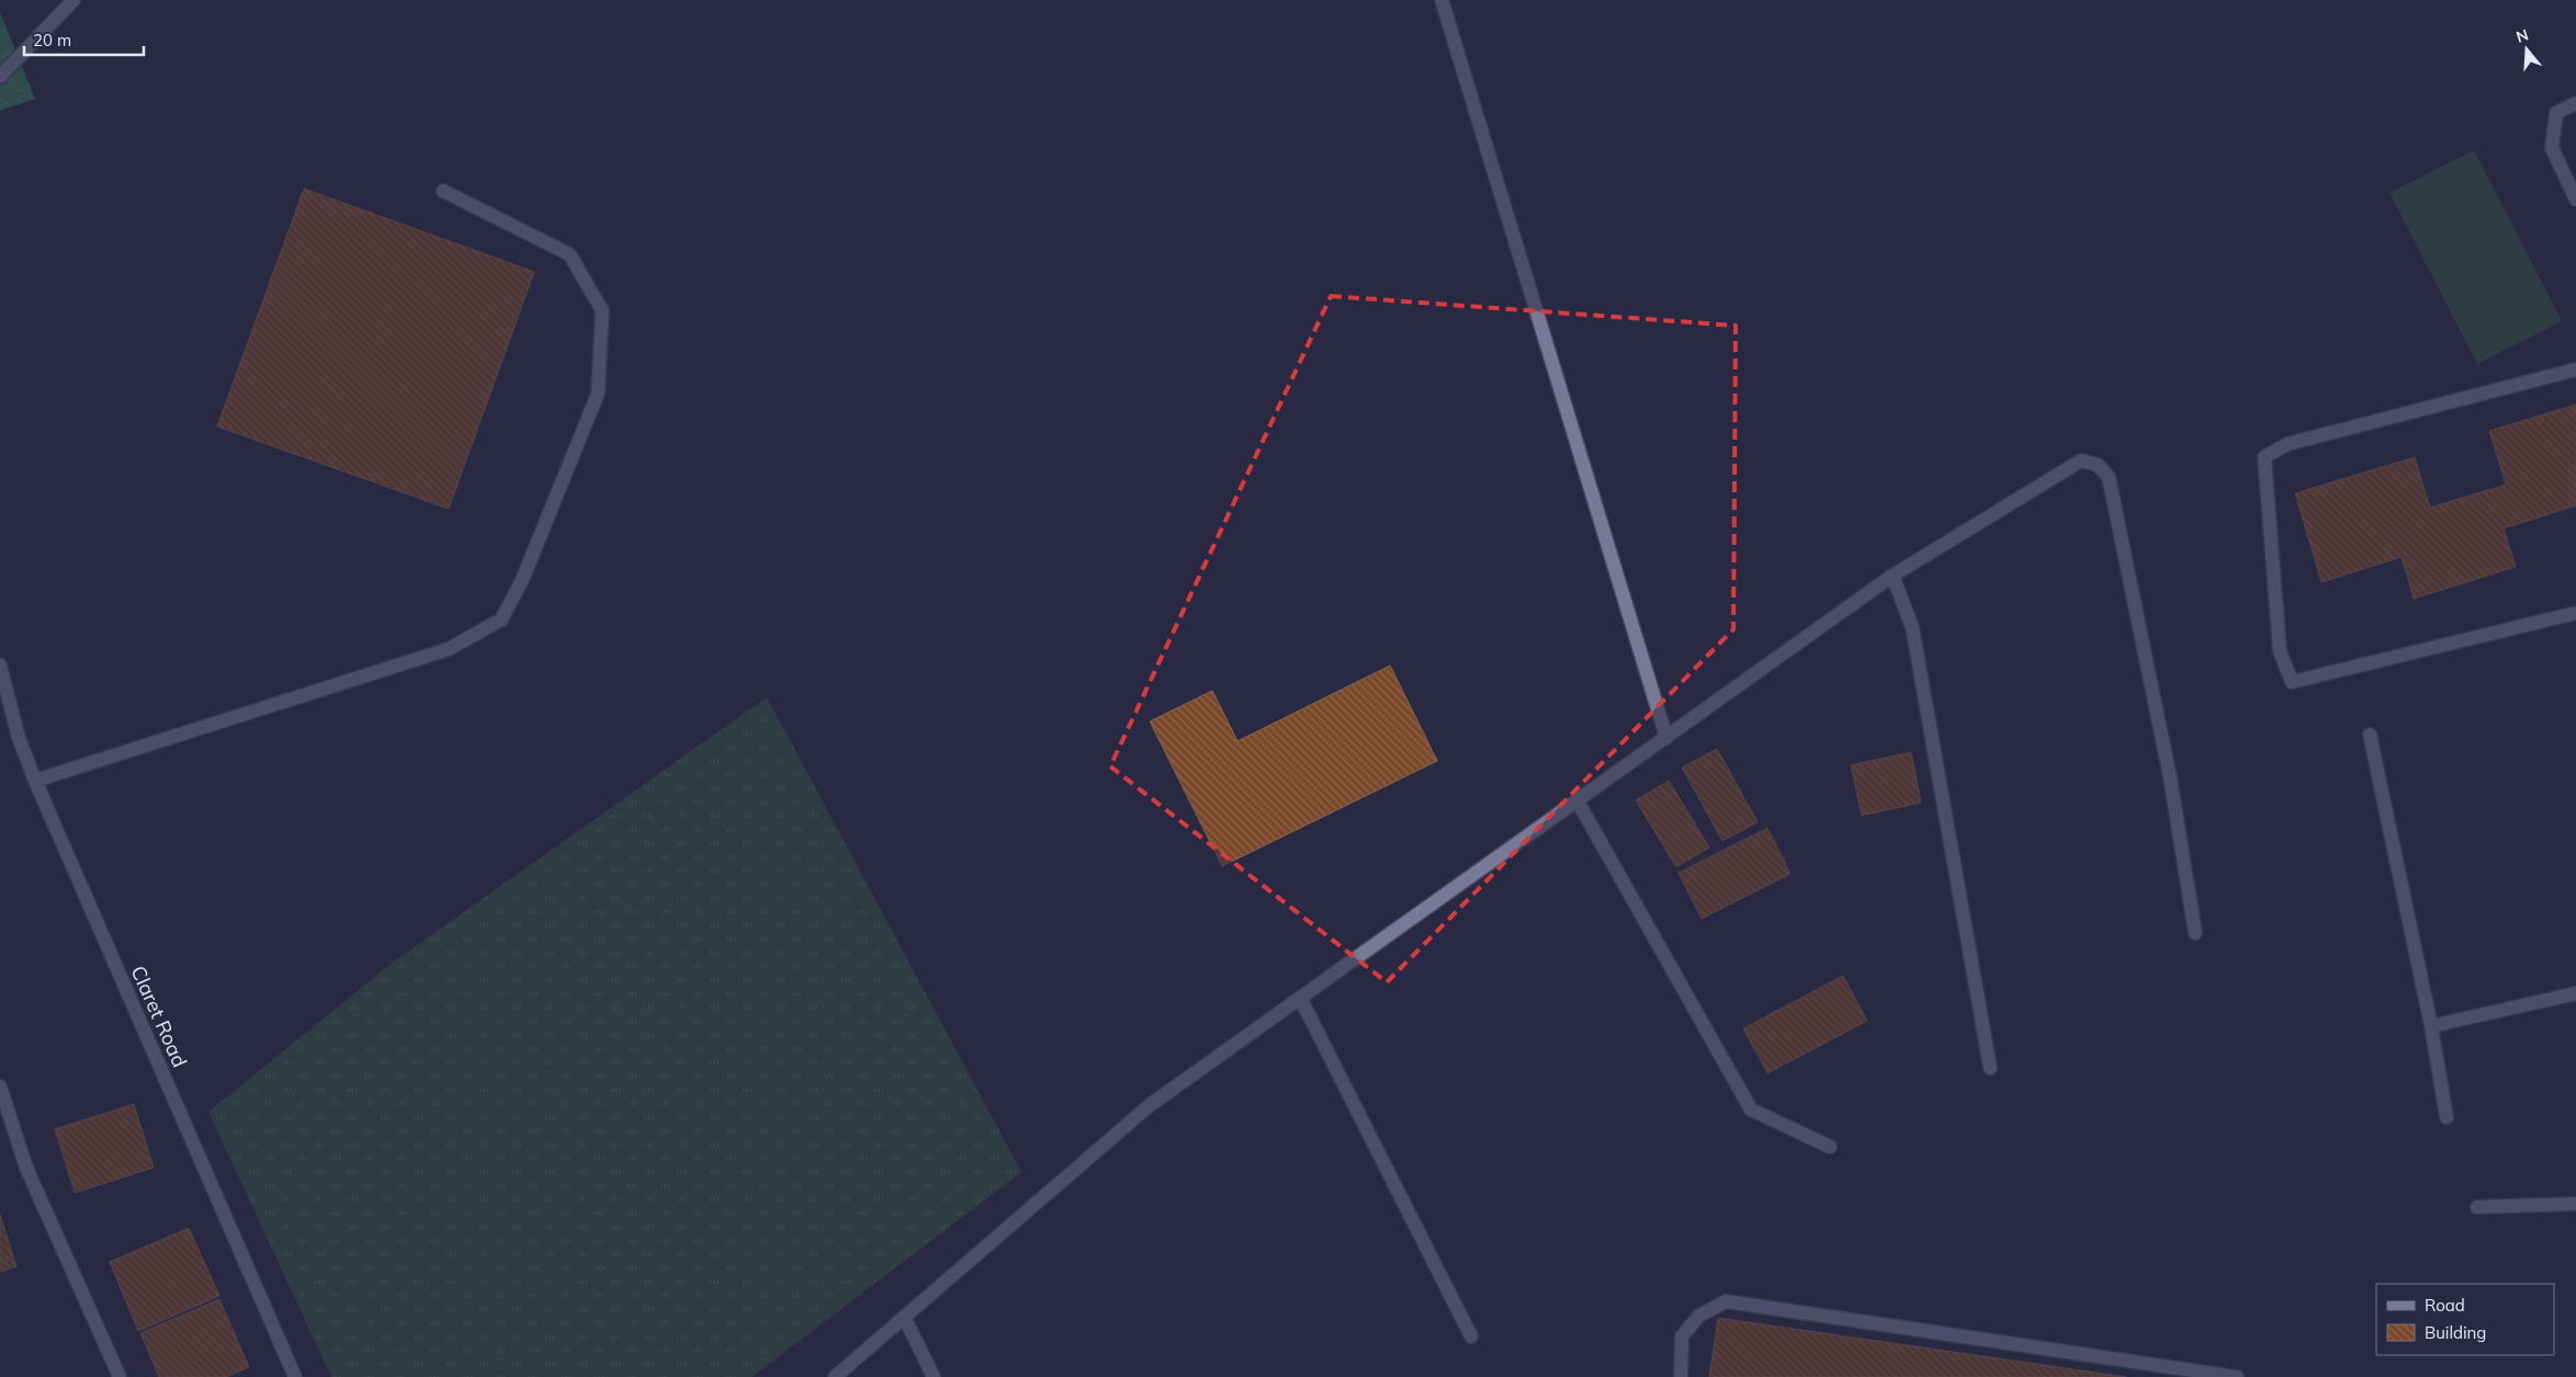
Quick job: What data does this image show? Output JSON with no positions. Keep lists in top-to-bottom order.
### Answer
{
  "streets": {
    "street": ["Claret Road"]
  },
  "legend": ["Road", "Building"],
  "scale_bar": "20 m",
  "north": "top"
}
